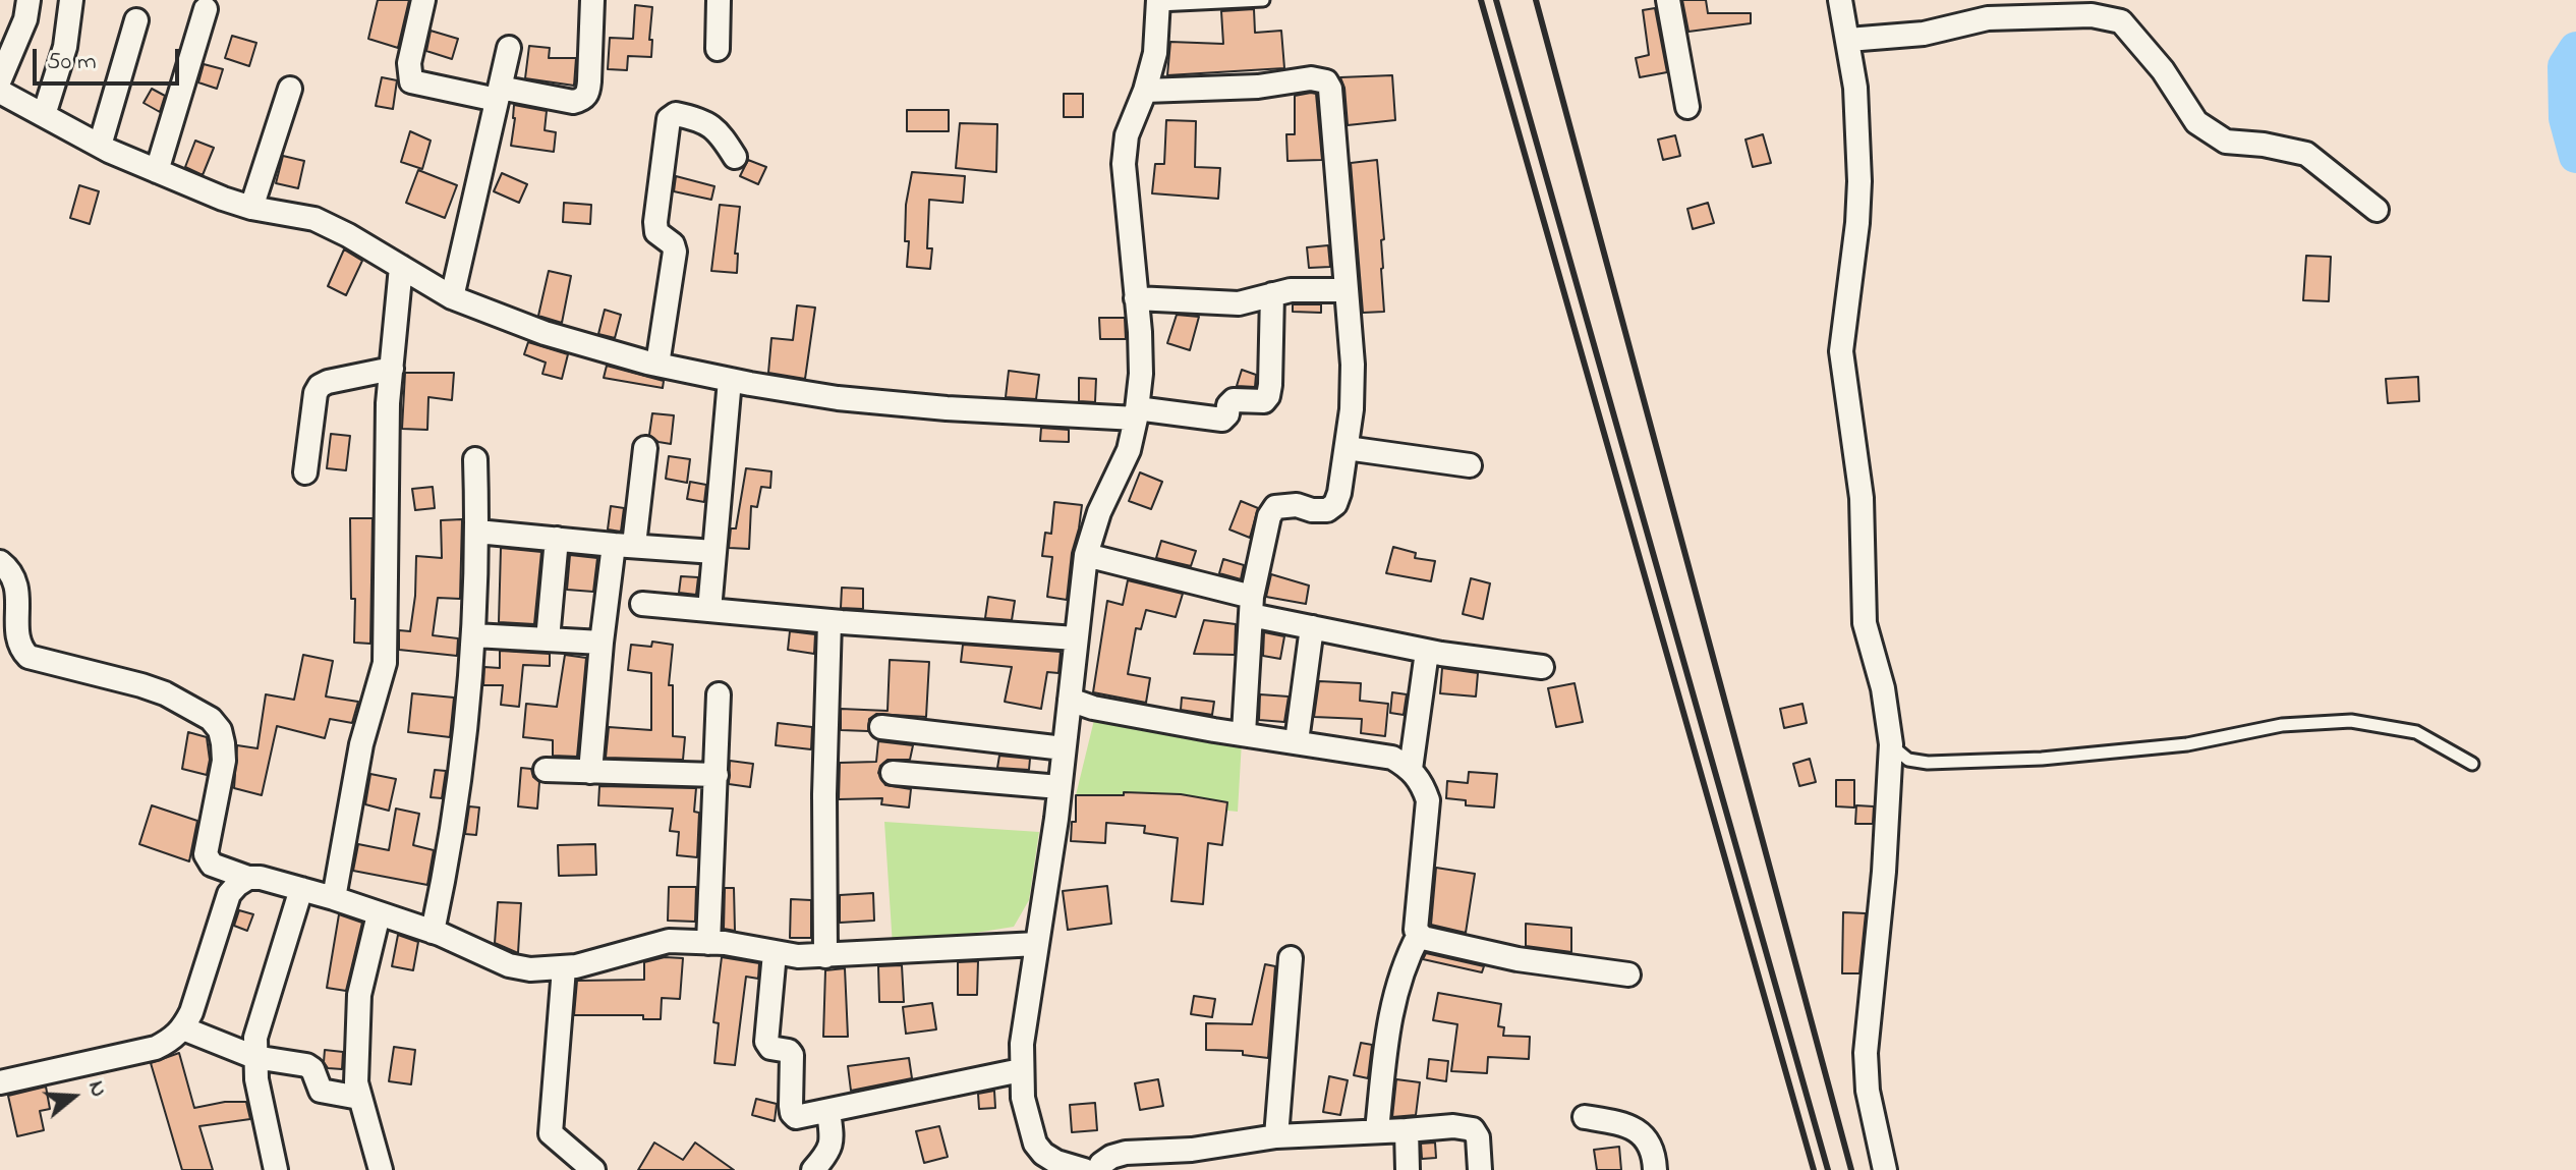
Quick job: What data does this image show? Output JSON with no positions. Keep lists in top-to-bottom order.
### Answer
{
  "scale_bar": "50 m",
  "north": "right"
}
